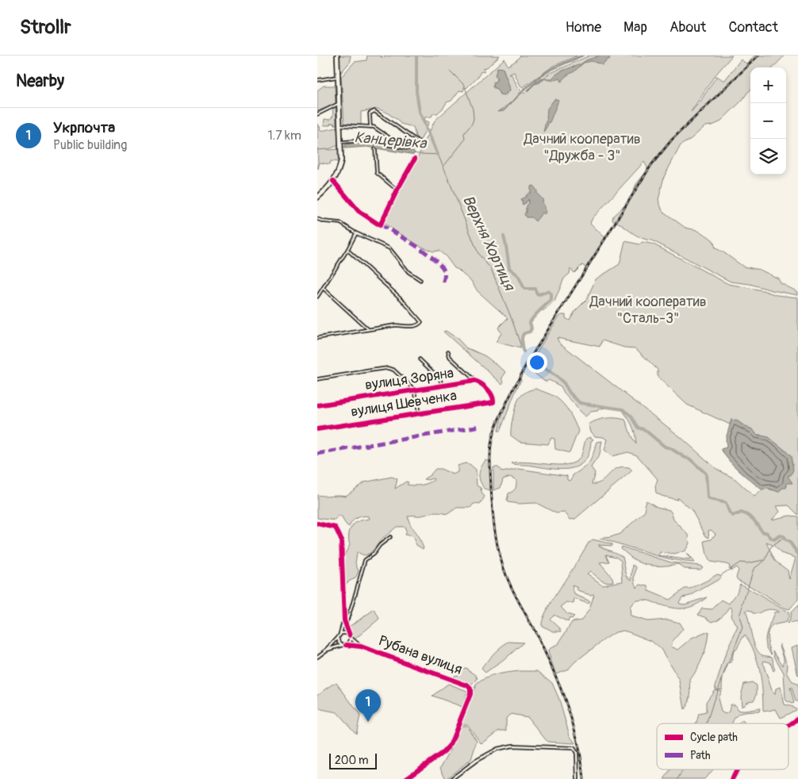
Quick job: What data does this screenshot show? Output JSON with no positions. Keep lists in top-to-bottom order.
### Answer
{
  "streets": {
    "street": ["вулиця Зоряна", "вулиця Шевченка", "Рубана вулиця"]
  },
  "crossings": [
    ["вулиця Зоряна", "вулиця Шевченка"]
  ],
  "water": ["Канцерівка", "Верхня Хортиця"],
  "parks": ["Дачний кооператив \"Дружба - 3\"", "Дачний кооператив \"Сталь-3\""],
  "legend": ["Cycle path", "Path"],
  "scale_bar": "200 m",
  "page": {
    "header": "Strollr",
    "nav": [
      "Home",
      "Map",
      "About",
      "Contact"
    ],
    "heading": "Nearby",
    "map_buttons": ["+", "−"],
    "list": [
      {
        "mark": "1",
        "name": "Укрпочта",
        "note": "Public building",
        "value": "1.7 km"
      }
    ],
    "pins": "1",
    "scale": "200 m"
  }
}
